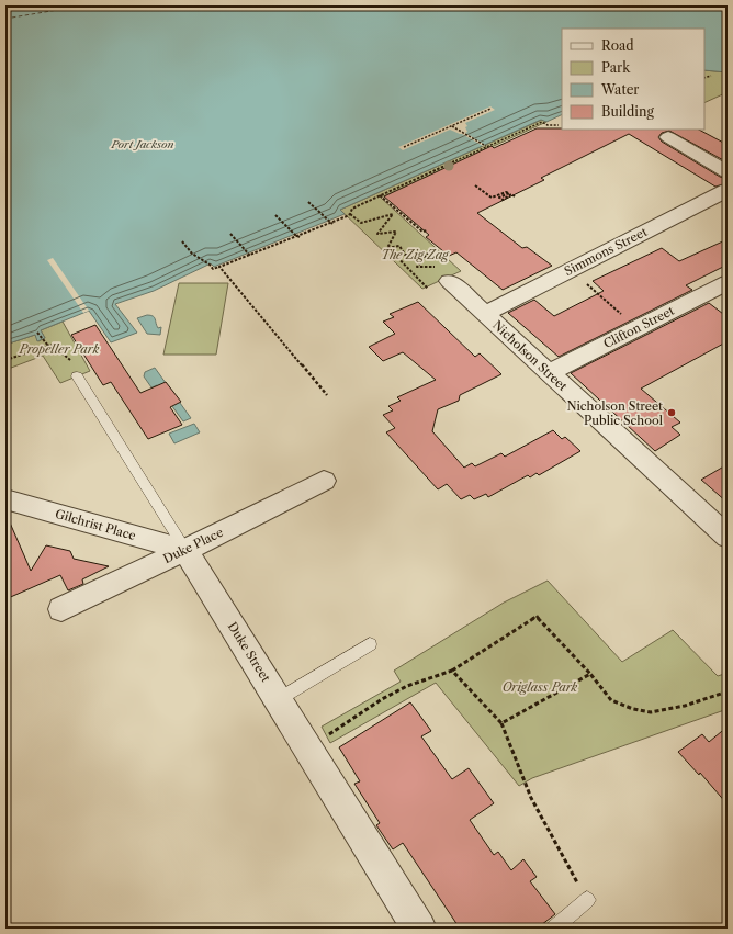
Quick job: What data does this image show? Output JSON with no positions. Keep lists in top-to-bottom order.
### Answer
{
  "streets": {
    "street": [
      "Simmons Street",
      "Clifton Street",
      "Nicholson Street",
      "Gilchrist Place",
      "Duke Place",
      "Duke Street"
    ]
  },
  "crossings": [
    ["Simmons Street", "Nicholson Street"],
    ["Clifton Street", "Nicholson Street"],
    ["Gilchrist Place", "Duke Place"],
    ["Gilchrist Place", "Duke Street"],
    ["Duke Place", "Duke Street"]
  ],
  "water": ["Port Jackson"],
  "parks": ["The Zig Zag", "Propeller Park", "Origlass Park"],
  "places": ["Nicholson Street Public School"],
  "legend": [
    "Road",
    "Park",
    "Water",
    "Building"
  ]
}
